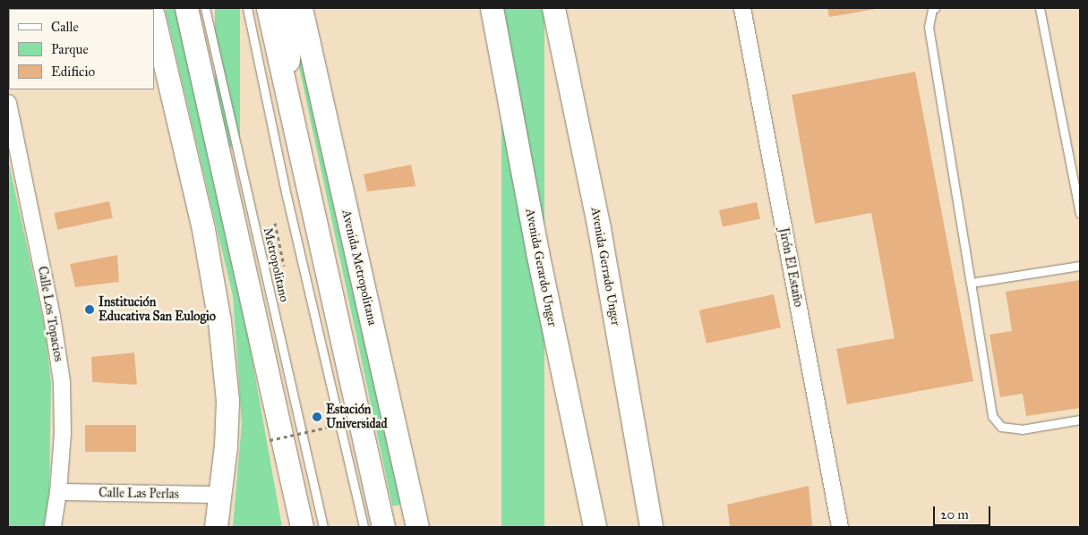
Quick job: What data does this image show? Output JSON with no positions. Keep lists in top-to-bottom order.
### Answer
{
  "streets": {
    "main road": ["Avenida Gerrado Unger", "Avenida Metropolitana", "Avenida Gerardo Unger"],
    "street": ["Jirón El Estaño", "Calle Los Topacios", "Calle Las Perlas"],
    "lane": ["Metropolitano"]
  },
  "crossings": [
    ["Calle Los Topacios", "Calle Las Perlas"]
  ],
  "places": ["Institución Educativa San Eulogio", "Estación Universidad"],
  "legend": ["Calle", "Parque", "Edificio"],
  "scale_bar": "20 m"
}
